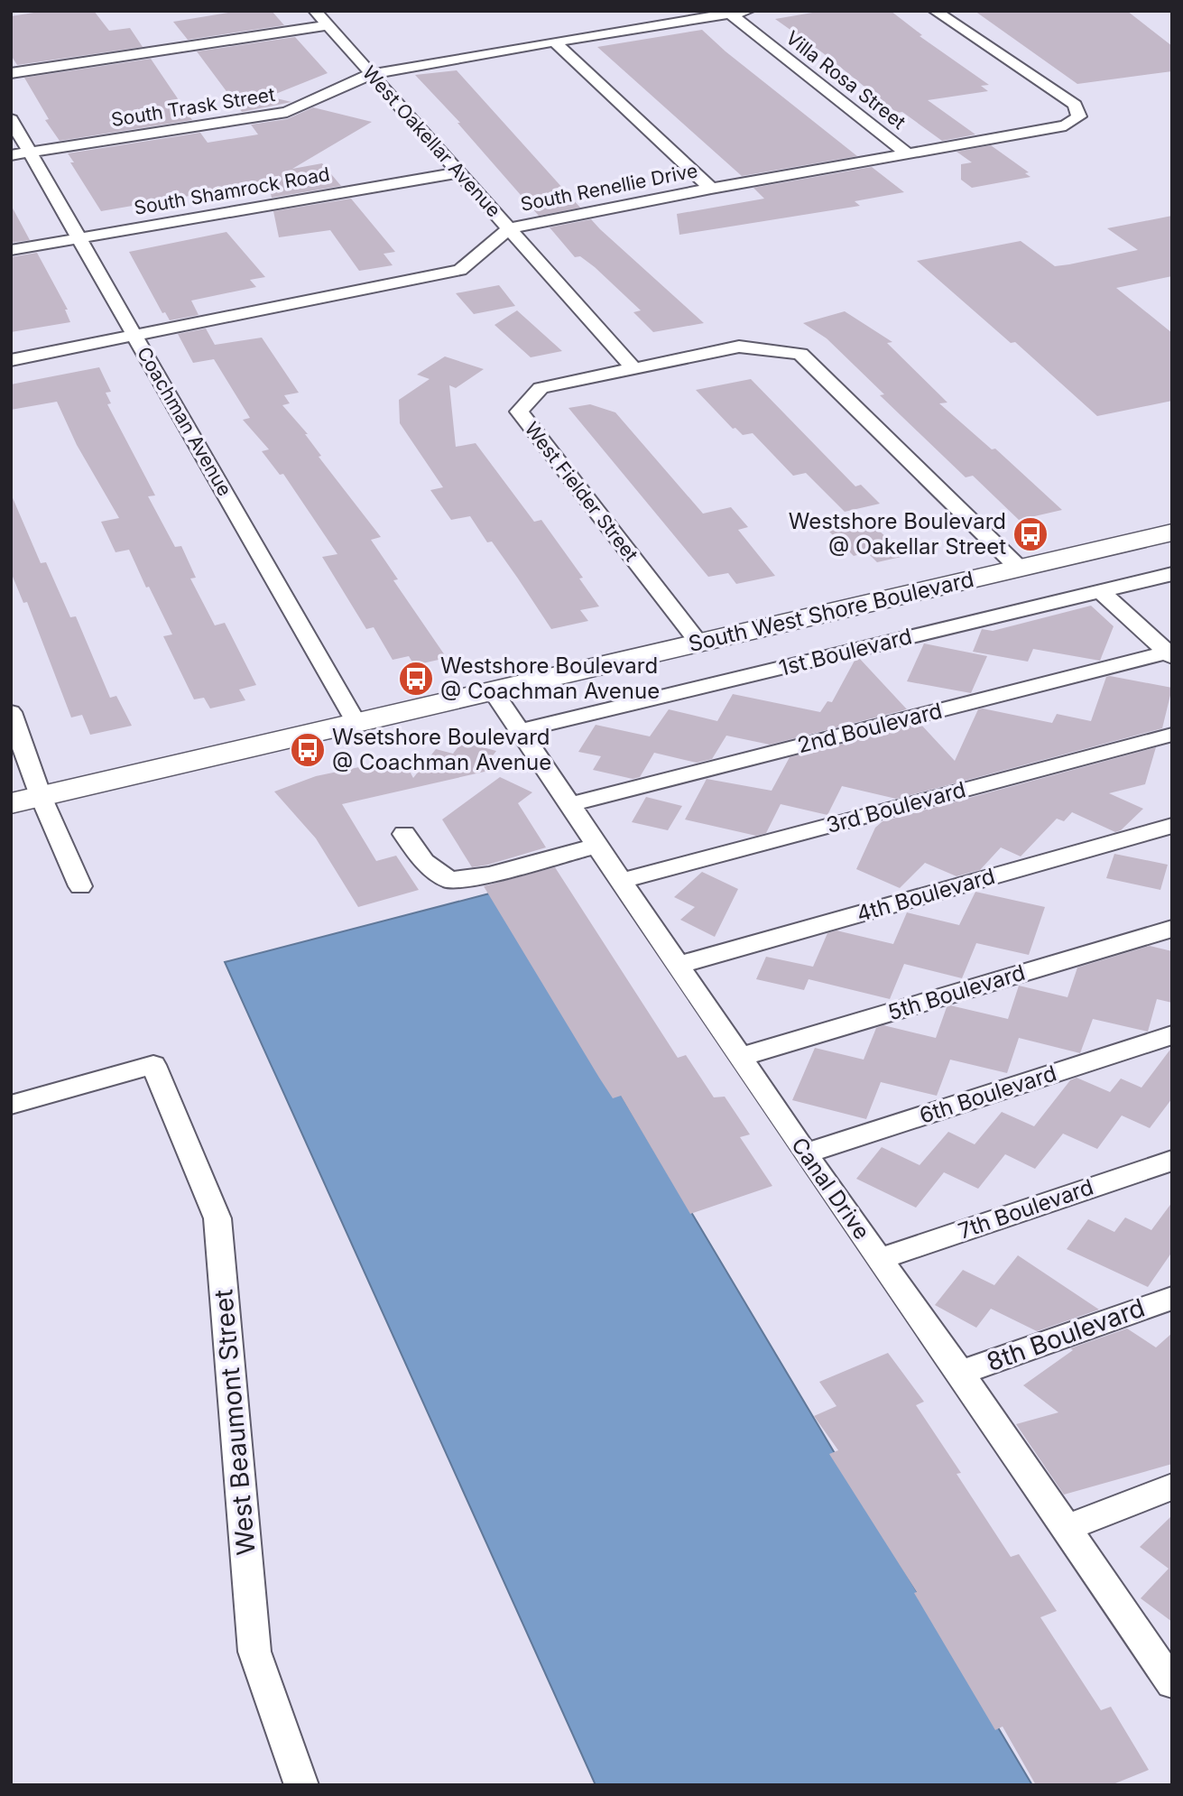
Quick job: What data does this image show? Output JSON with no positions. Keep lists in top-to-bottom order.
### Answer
{
  "streets": {
    "street": [
      "Villa Rosa Street",
      "South Trask Street",
      "West Oakellar Avenue",
      "South Renellie Drive",
      "South Shamrock Road",
      "Coachman Avenue",
      "West Fielder Street",
      "South West Shore Boulevard",
      "1st Boulevard",
      "2nd Boulevard",
      "3rd Boulevard",
      "4th Boulevard",
      "5th Boulevard",
      "6th Boulevard",
      "Canal Drive",
      "7th Boulevard",
      "8th Boulevard",
      "West Beaumont Street"
    ]
  },
  "crossings": [
    ["Villa Rosa Street", "South Trask Street"],
    ["Villa Rosa Street", "South Renellie Drive"],
    ["South Trask Street", "West Oakellar Avenue"],
    ["South Trask Street", "Coachman Avenue"],
    ["West Oakellar Avenue", "South Renellie Drive"],
    ["West Oakellar Avenue", "South Shamrock Road"],
    ["West Oakellar Avenue", "West Fielder Street"],
    ["South Renellie Drive", "Coachman Avenue"],
    ["South Shamrock Road", "Coachman Avenue"],
    ["Coachman Avenue", "South West Shore Boulevard"],
    ["West Fielder Street", "South West Shore Boulevard"],
    ["South West Shore Boulevard", "Canal Drive"],
    ["1st Boulevard", "Canal Drive"],
    ["2nd Boulevard", "Canal Drive"],
    ["3rd Boulevard", "Canal Drive"],
    ["4th Boulevard", "Canal Drive"],
    ["5th Boulevard", "Canal Drive"],
    ["6th Boulevard", "Canal Drive"],
    ["Canal Drive", "7th Boulevard"],
    ["Canal Drive", "8th Boulevard"]
  ],
  "places": {
    "bus stop": ["Westshore Boulevard @ Oakellar Street", "Westshore Boulevard @ Coachman Avenue", "Wsetshore Boulevard @ Coachman Avenue"]
  }
}
